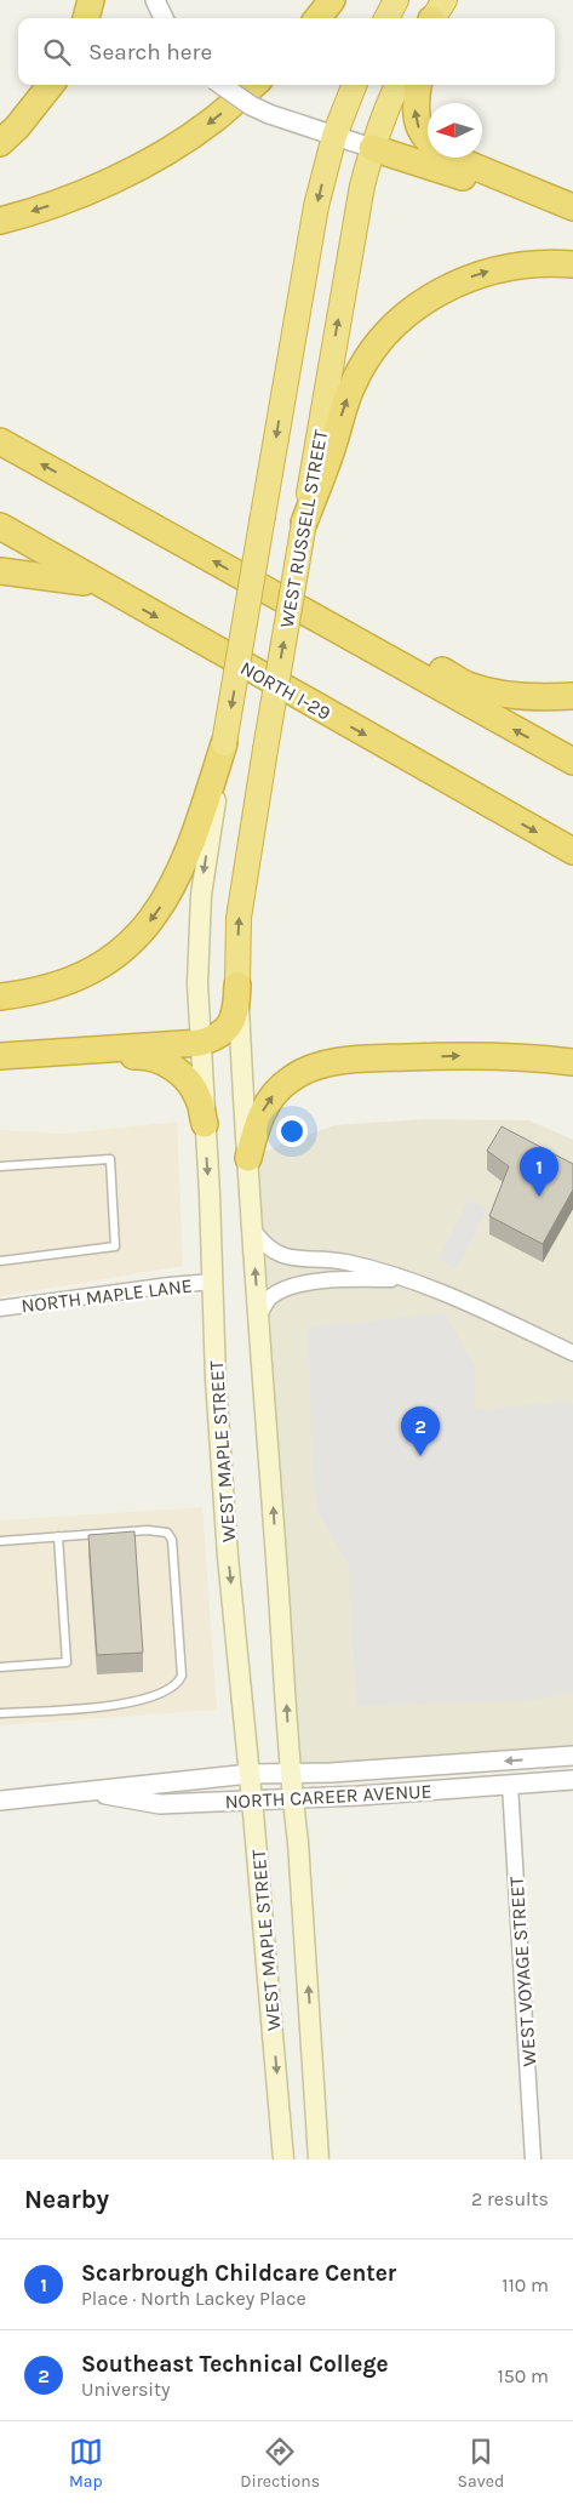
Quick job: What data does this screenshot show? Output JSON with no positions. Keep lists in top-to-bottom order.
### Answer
{
  "streets": {
    "highway": ["WEST RUSSELL STREET", "NORTH I-29"],
    "main road": ["WEST MAPLE STREET"],
    "street": ["NORTH MAPLE LANE", "NORTH CAREER AVENUE", "WEST VOYAGE STREET"]
  },
  "crossings": [
    ["WEST RUSSELL STREET", "WEST MAPLE STREET"],
    ["NORTH MAPLE LANE", "WEST MAPLE STREET"],
    ["WEST MAPLE STREET", "NORTH CAREER AVENUE"],
    ["NORTH CAREER AVENUE", "WEST VOYAGE STREET"]
  ],
  "north": "left",
  "page": {
    "search": "Search here",
    "pins": ["1", "2"],
    "heading": ["Nearby", "2 results"],
    "list": [
      {
        "mark": "1",
        "name": "Scarbrough Childcare Center",
        "note": "Place · North Lackey Place",
        "value": "110 m"
      },
      {
        "mark": "2",
        "name": "Southeast Technical College",
        "note": "University",
        "value": "150 m"
      }
    ],
    "nav": ["Map", "Directions", "Saved"]
  }
}
